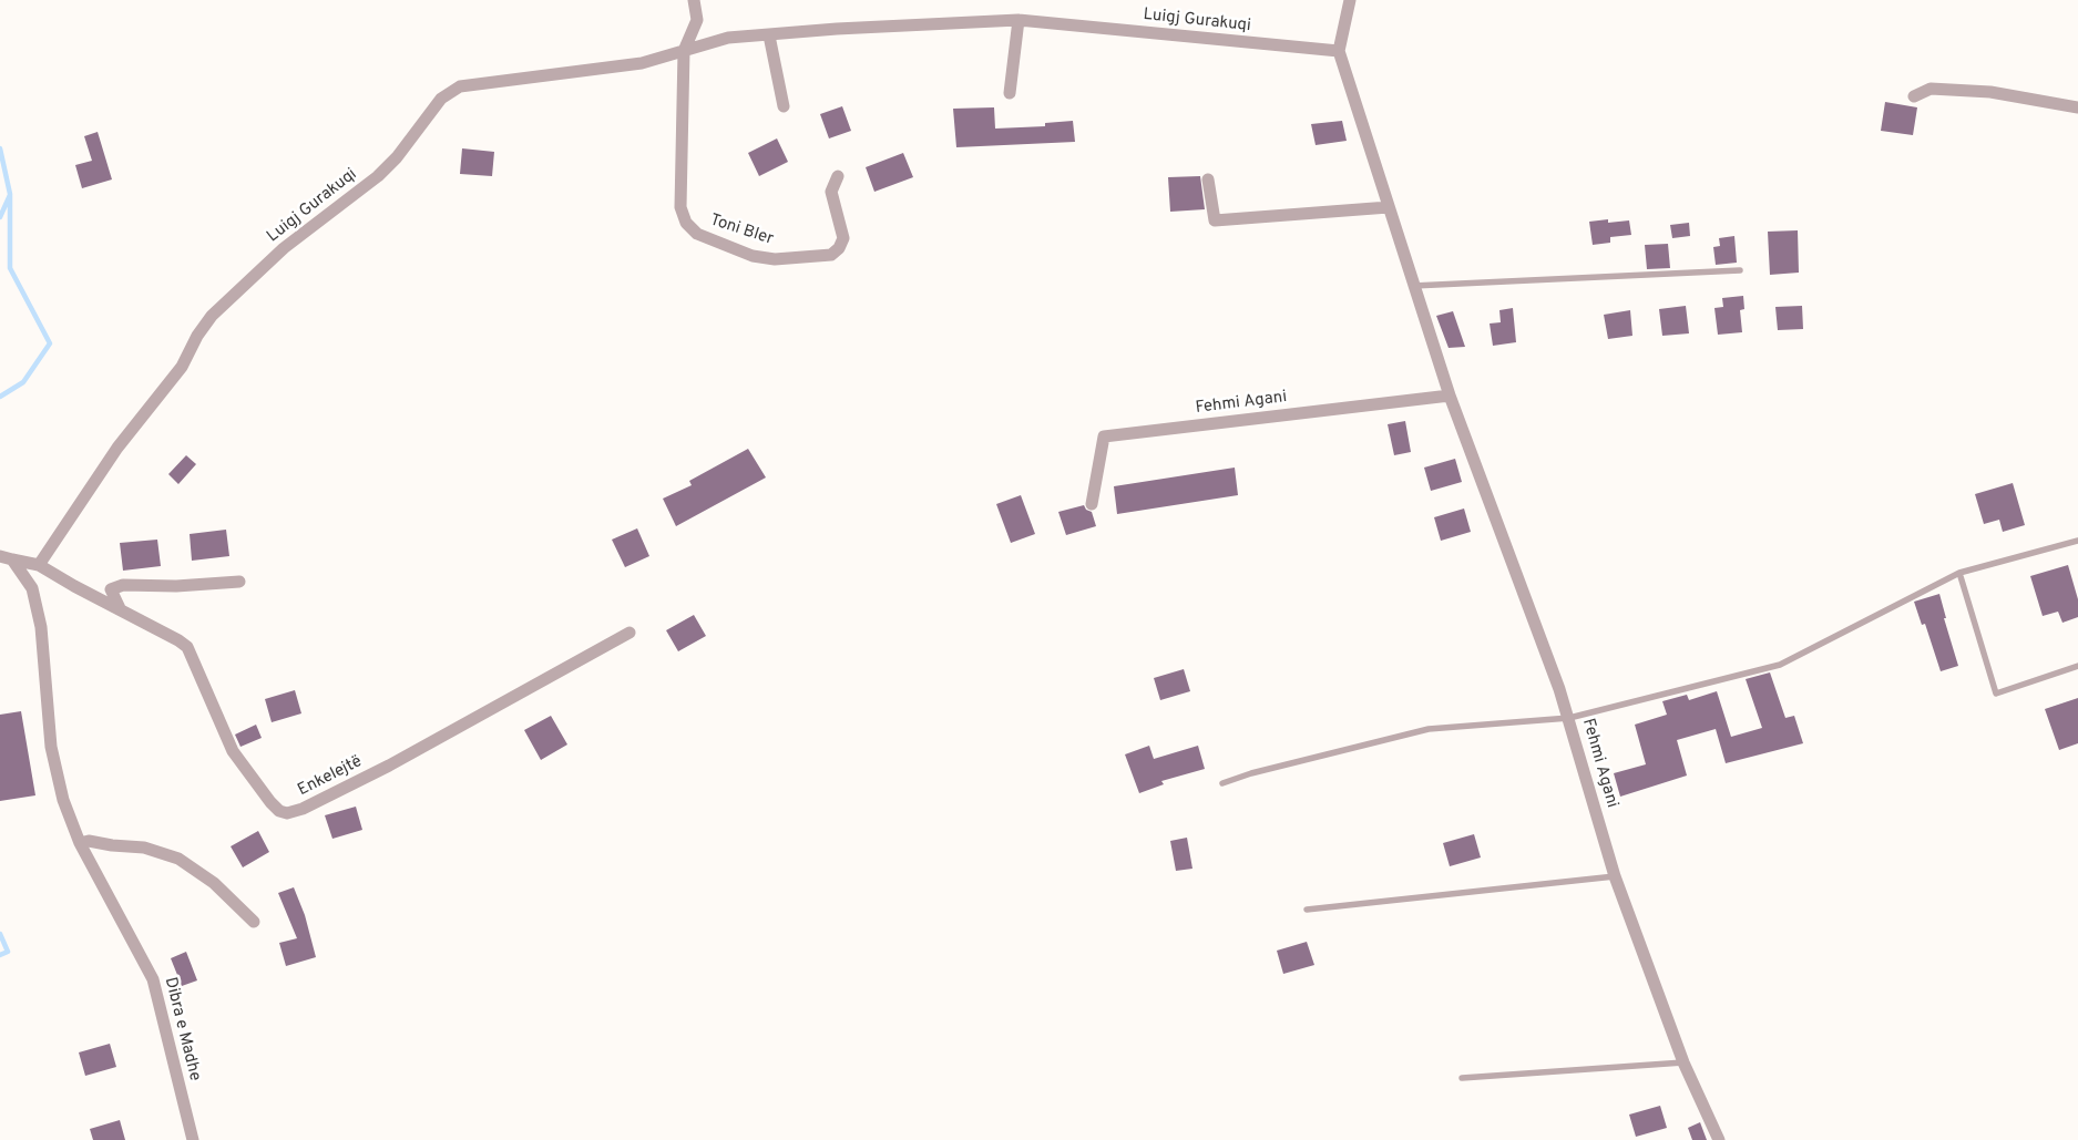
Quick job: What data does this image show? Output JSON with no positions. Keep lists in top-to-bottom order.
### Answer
{
  "streets": {
    "street": [
      "Luigj Gurakuqi",
      "Toni Bler",
      "Fehmi Agani",
      "Enkelejtë",
      "Dibra e Madhe"
    ]
  },
  "crossings": [
    ["Luigj Gurakuqi", "Toni Bler"],
    ["Luigj Gurakuqi", "Fehmi Agani"],
    ["Luigj Gurakuqi", "Enkelejtë"],
    ["Enkelejtë", "Dibra e Madhe"]
  ]
}
